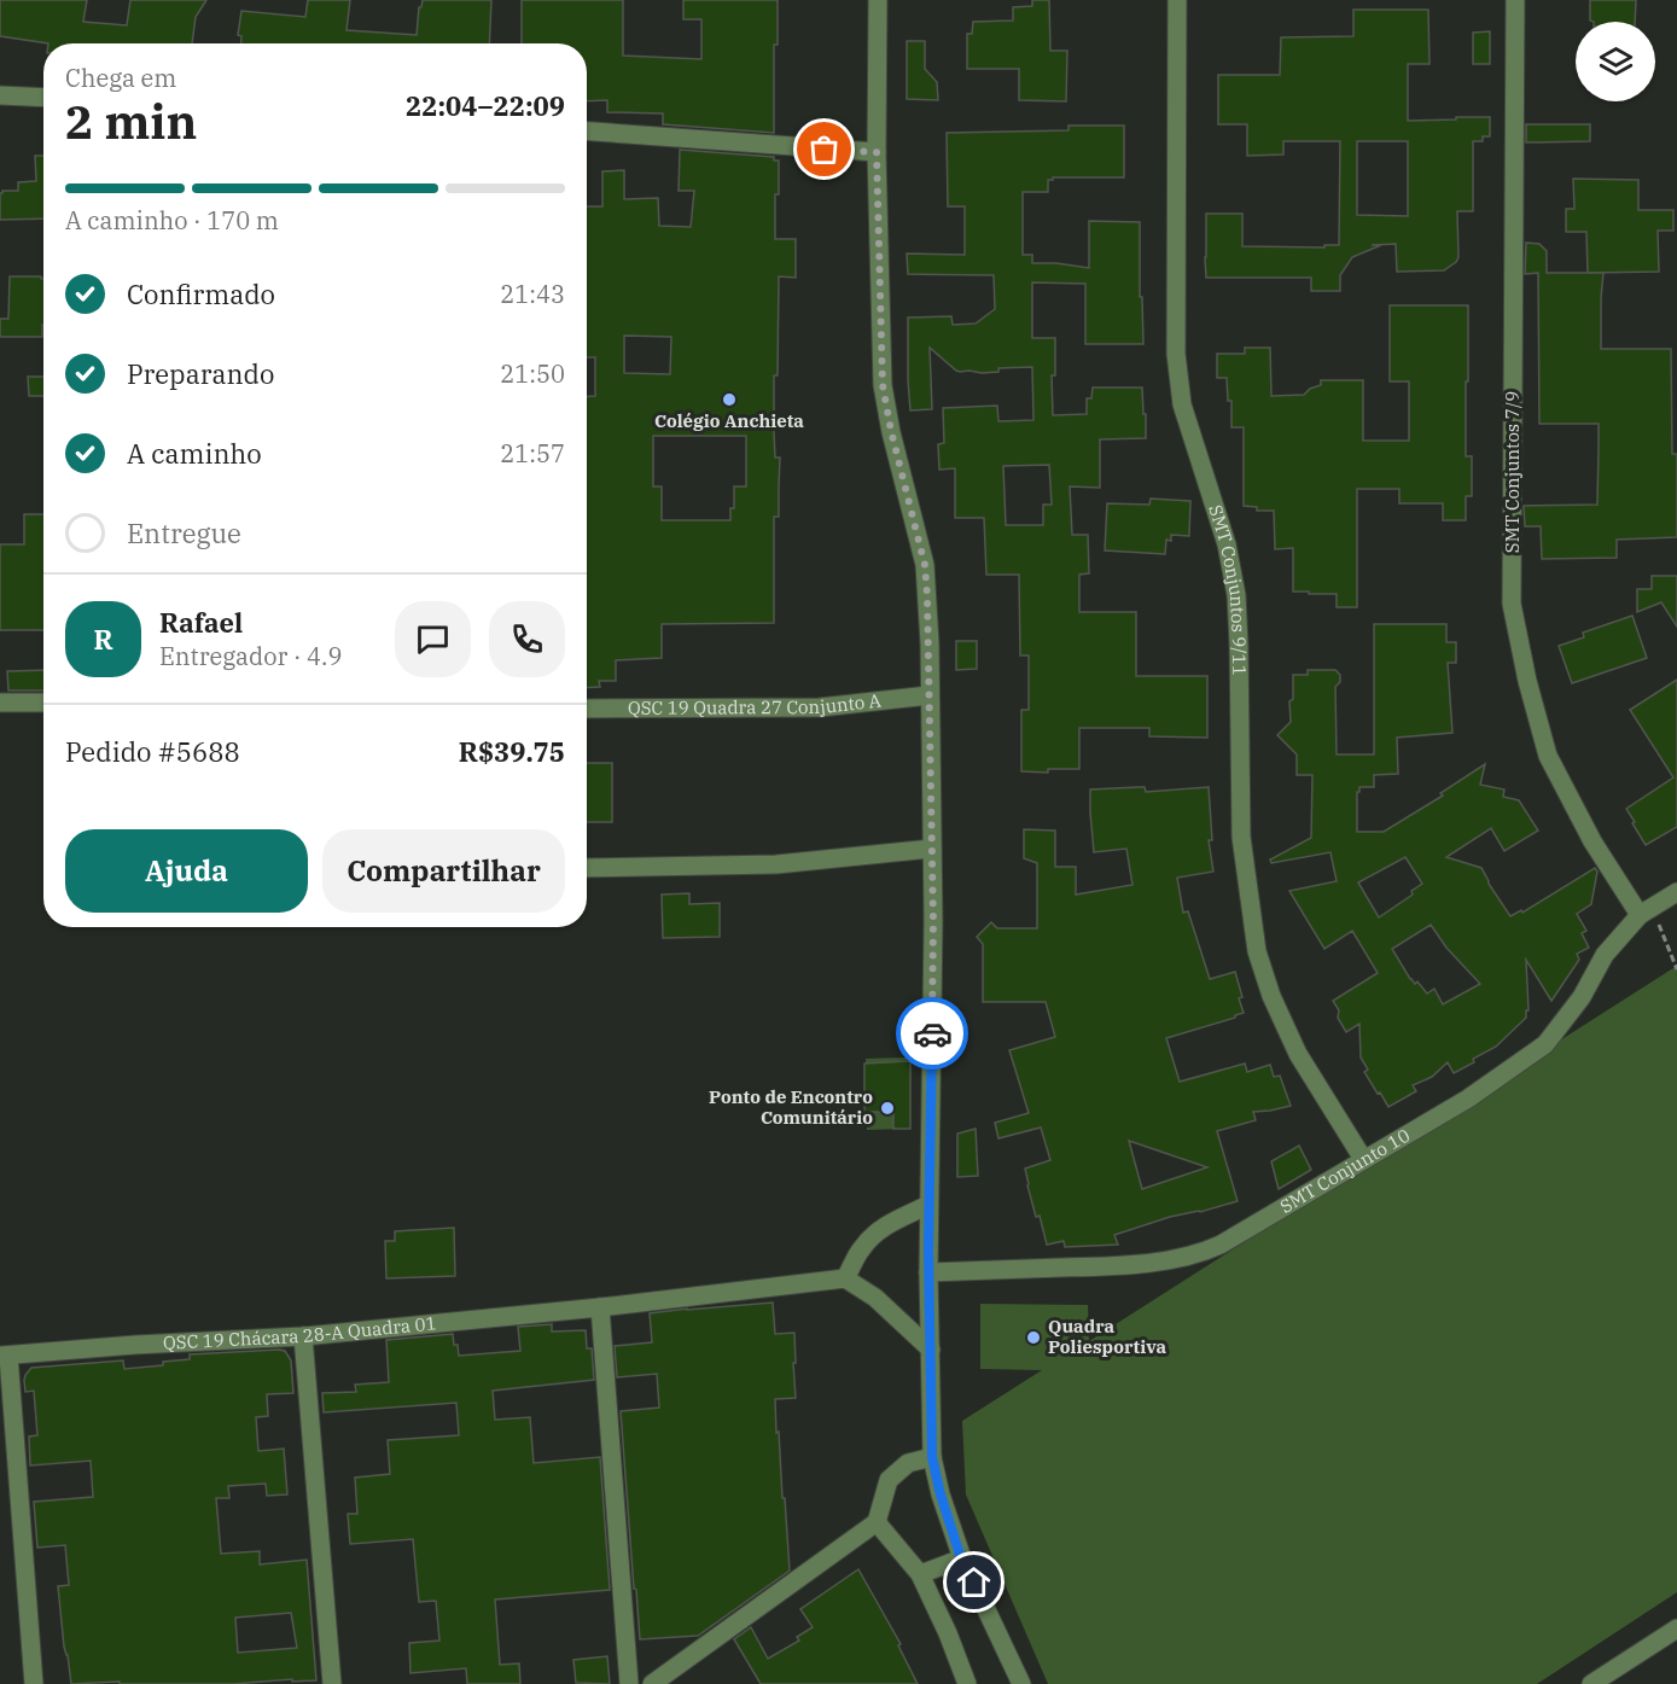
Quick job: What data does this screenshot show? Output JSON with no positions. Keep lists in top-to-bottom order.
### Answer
{
  "streets": {
    "street": [
      "SMT Conjuntos 7/9",
      "SMT Conjuntos 9/11",
      "QSC 19 Quadra 27 Conjunto A",
      "SMT Conjunto 10",
      "QSC 19 Chácara 28-A Quadra 01"
    ]
  },
  "crossings": [
    ["SMT Conjuntos 7/9", "SMT Conjunto 10"],
    ["SMT Conjuntos 9/11", "SMT Conjunto 10"]
  ],
  "places": ["Colégio Anchieta", "Ponto de Encontro Comunitário", "Quadra Poliesportiva"],
  "page": {
    "heading": ["2 min", "Chega em", "22:04–22:09"],
    "panel": [
      "Rafael",
      "Entregador · 4.9",
      "Pedido #5688",
      "R$39.75"
    ],
    "bar": "A caminho · 170 m",
    "list": [
      ["Confirmado", "21:43"],
      ["Preparando", "21:50"],
      ["A caminho", "21:57"],
      "Entregue"
    ],
    "round": "R",
    "buttons": ["Ajuda", "Compartilhar"]
  }
}
